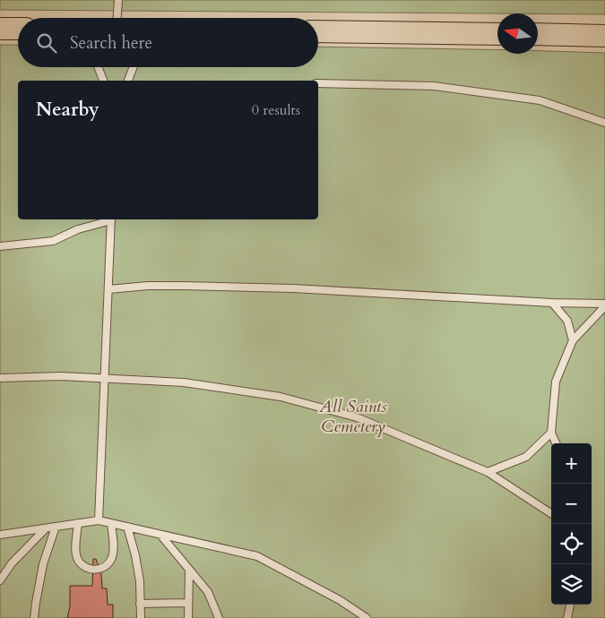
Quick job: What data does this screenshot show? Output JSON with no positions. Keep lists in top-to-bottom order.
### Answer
{
  "parks": ["All Saints Cemetery"],
  "north": "left",
  "page": {
    "search": "Search here",
    "heading": ["Nearby", "0 results"],
    "map_buttons": ["+", "−"]
  }
}
